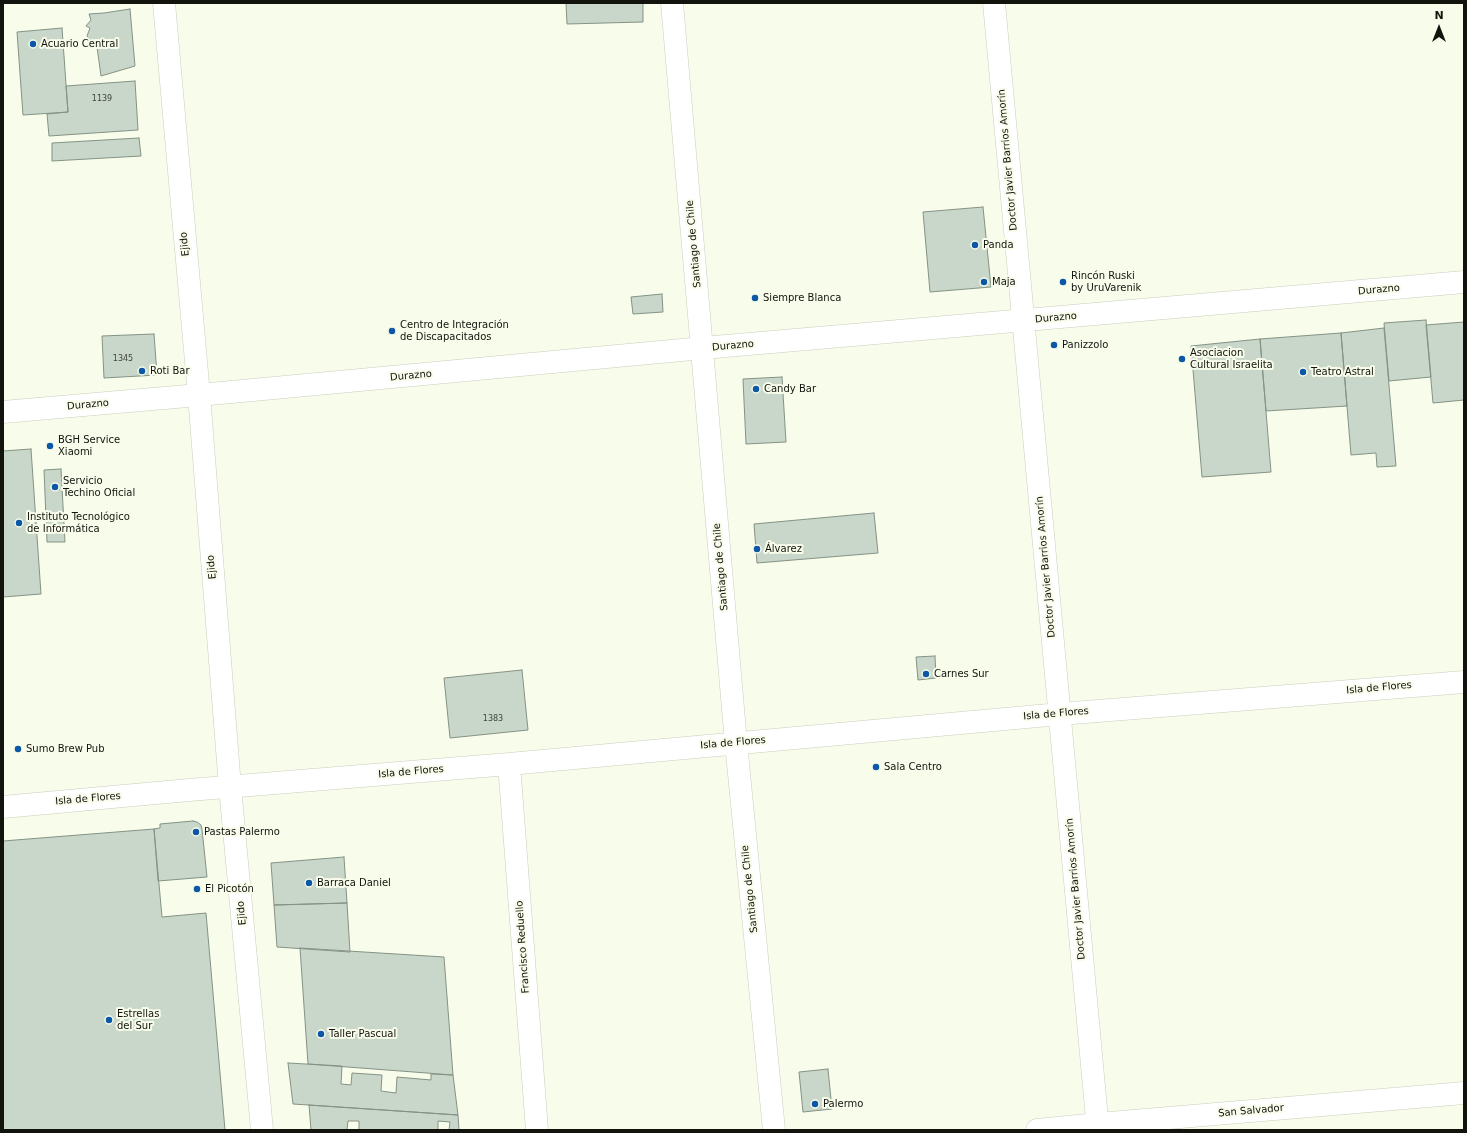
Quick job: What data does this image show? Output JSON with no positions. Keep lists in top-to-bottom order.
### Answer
{
  "streets": {
    "street": [
      "Doctor Javier Barrios Amorín",
      "Ejido",
      "Santiago de Chile",
      "Durazno",
      "Isla de Flores",
      "Francisco Reduello",
      "San Salvador"
    ]
  },
  "crossings": [
    ["Doctor Javier Barrios Amorín", "Durazno"],
    ["Doctor Javier Barrios Amorín", "Isla de Flores"],
    ["Doctor Javier Barrios Amorín", "San Salvador"],
    ["Ejido", "Durazno"],
    ["Ejido", "Isla de Flores"],
    ["Santiago de Chile", "Durazno"],
    ["Santiago de Chile", "Isla de Flores"],
    ["Isla de Flores", "Francisco Reduello"]
  ],
  "places": [
    "Acuario Central",
    "Panda",
    "Maja",
    "Rincón Ruski by UruVarenik",
    "Siempre Blanca",
    "Centro de Integración de Discapacitados",
    "Panizzolo",
    "Asociacion Cultural Israelita",
    "Roti Bar",
    "Teatro Astral",
    "Candy Bar",
    "BGH Service Xiaomi",
    "Servicio Techino Oficial",
    "Instituto Tecnológico de Informática",
    "Álvarez",
    "Carnes Sur",
    "Sumo Brew Pub",
    "Sala Centro",
    "Pastas Palermo",
    "Barraca Daniel",
    "El Picotón",
    "Estrellas del Sur",
    "Taller Pascual",
    "Palermo"
  ],
  "house_numbers": ["1139", "1345", "1383"],
  "north": "top"
}
